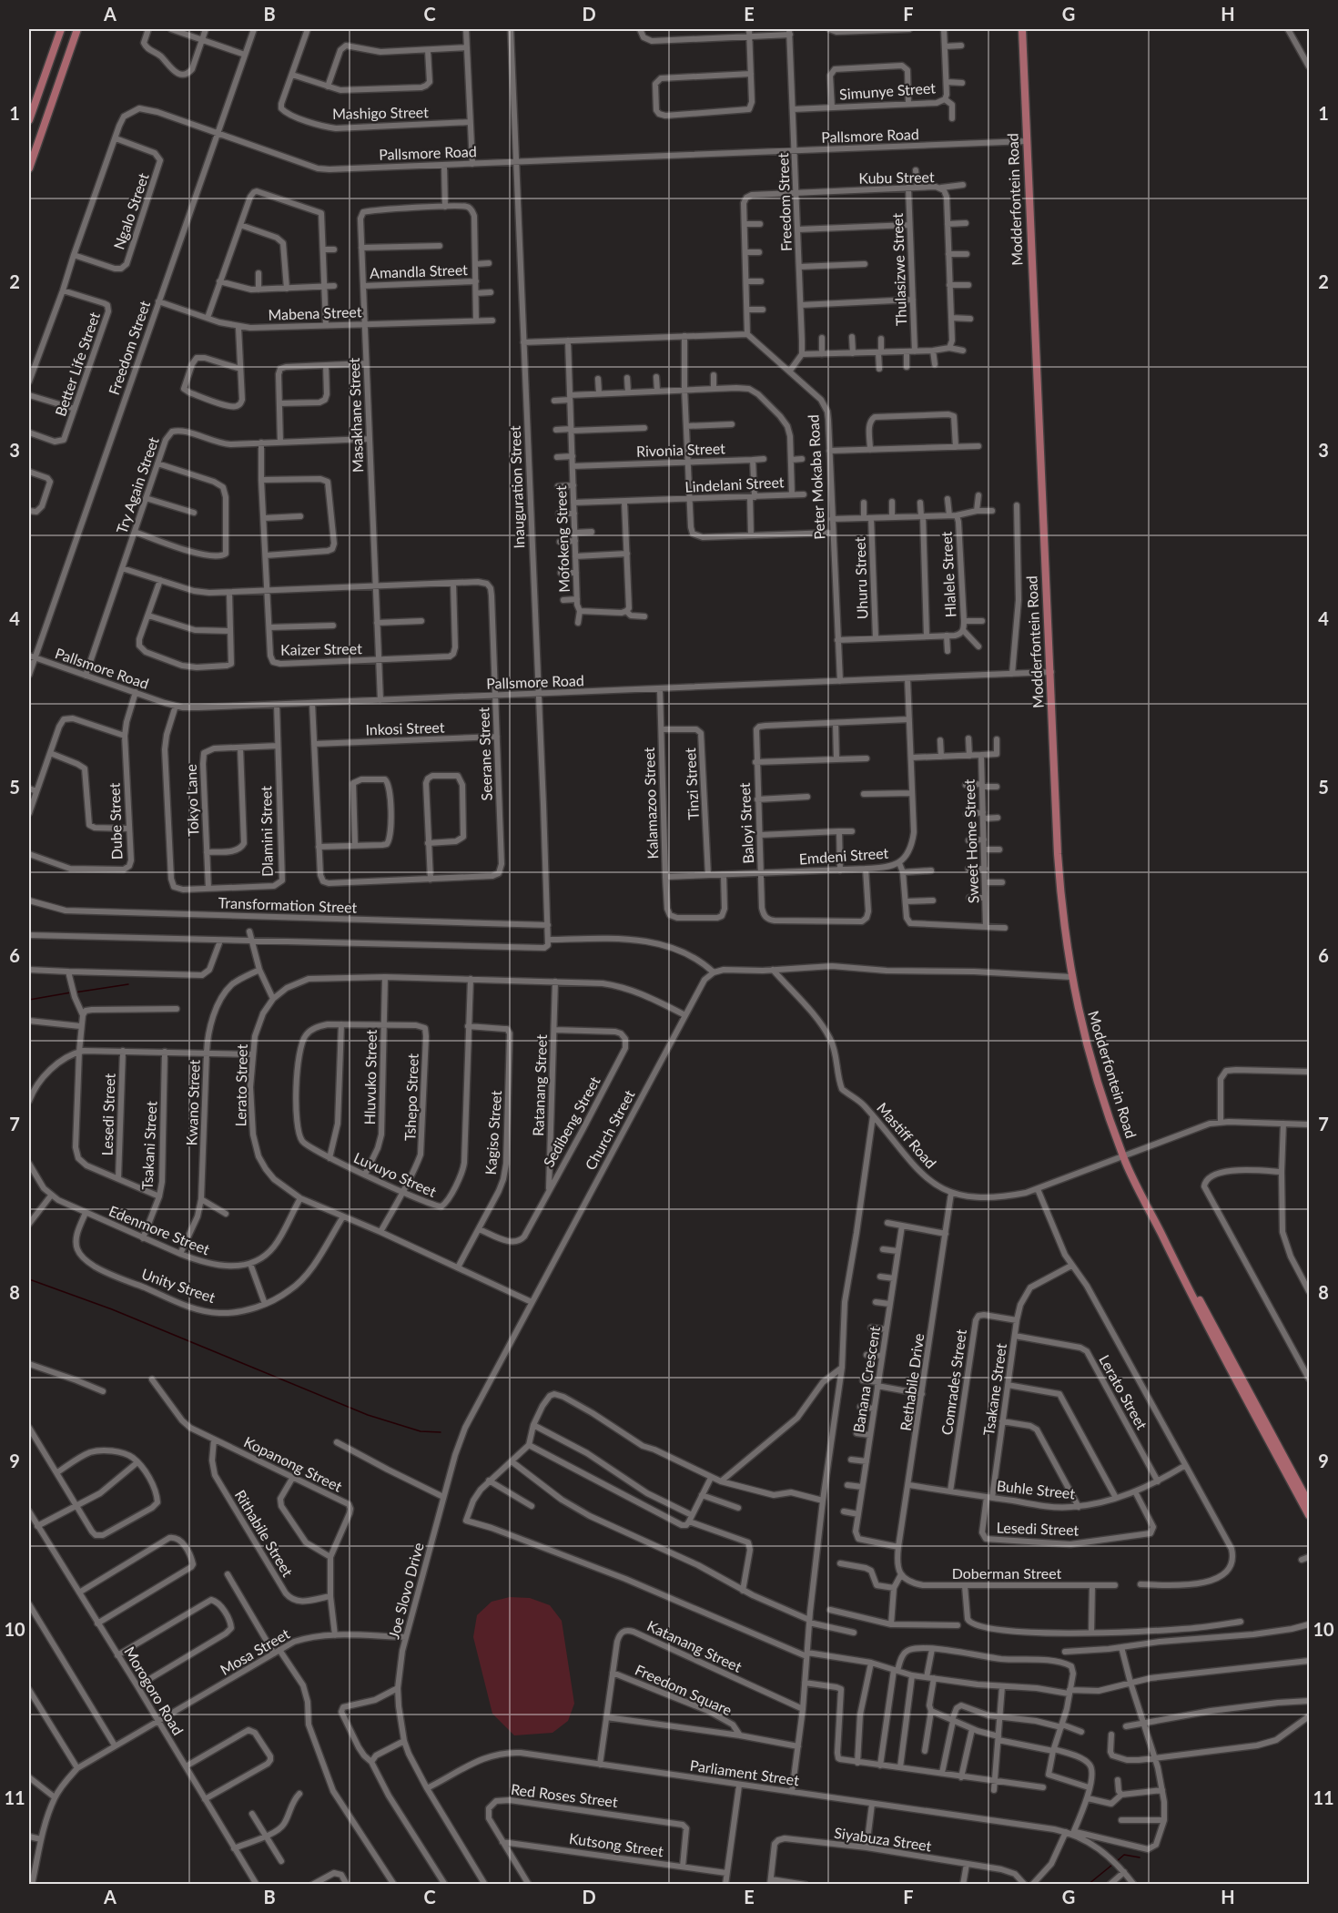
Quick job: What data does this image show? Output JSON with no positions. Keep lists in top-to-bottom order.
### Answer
{
  "streets": {
    "main road": ["Modderfontein Road"],
    "street": [
      "Simunye Street",
      "Mashigo Street",
      "Pallsmore Road",
      "Kubu Street",
      "Freedom Street",
      "Ngalo Street",
      "Thulasizwe Street",
      "Amandla Street",
      "Mabena Street",
      "Better Life Street",
      "Masakhane Street",
      "Rivonia Street",
      "Peter Mokaba Road",
      "Lindelani Street",
      "Try Again Street",
      "Inauguration Street",
      "Mofokeng Street",
      "Hlalele Street",
      "Uhuru Street",
      "Kaizer Street",
      "Inkosi Street",
      "Seerane Street",
      "Tinzi Street",
      "Tokyo Lane",
      "Kalamazoo Street",
      "Dube Street",
      "Baloyi Street",
      "Dlamini Street",
      "Sweet Home Street",
      "Emdeni Street",
      "Transformation Street",
      "Hluvuko Street",
      "Lerato Street",
      "Ratanang Street",
      "Tshepo Street",
      "Kwano Street",
      "Lesedi Street",
      "Sedibeng Street",
      "Church Street",
      "Kagiso Street",
      "Mastiff Road",
      "Tsakani Street",
      "Luvuyo Street",
      "Edenmore Street",
      "Unity Street",
      "Banana Crescent",
      "Rethabile Drive",
      "Comrades Street",
      "Tsakane Street",
      "Kopanong Street",
      "Buhle Street",
      "Rithabile Street",
      "Doberman Street",
      "Joe Slovo Drive",
      "Katanang Street",
      "Mosa Street",
      "Freedom Square",
      "Morogoro Road",
      "Parliament Street",
      "Red Roses Street",
      "Siyabuza Street",
      "Kutsong Street"
    ]
  },
  "crossings": [
    ["Simunye Street", "Freedom Street"],
    ["Pallsmore Road", "Modderfontein Road"],
    ["Pallsmore Road", "Freedom Street"],
    ["Pallsmore Road", "Ngalo Street"],
    ["Pallsmore Road", "Better Life Street"],
    ["Pallsmore Road", "Masakhane Street"],
    ["Pallsmore Road", "Peter Mokaba Road"],
    ["Pallsmore Road", "Try Again Street"],
    ["Pallsmore Road", "Inauguration Street"],
    ["Pallsmore Road", "Seerane Street"],
    ["Pallsmore Road", "Kalamazoo Street"],
    ["Pallsmore Road", "Dube Street"],
    ["Pallsmore Road", "Dlamini Street"],
    ["Pallsmore Road", "Emdeni Street"],
    ["Kubu Street", "Freedom Street"],
    ["Kubu Street", "Thulasizwe Street"],
    ["Kubu Street", "Peter Mokaba Road"],
    ["Modderfontein Road", "Mastiff Road"],
    ["Freedom Street", "Mabena Street"],
    ["Amandla Street", "Masakhane Street"],
    ["Mabena Street", "Masakhane Street"],
    ["Masakhane Street", "Try Again Street"],
    ["Masakhane Street", "Kaizer Street"],
    ["Masakhane Street", "Seerane Street"],
    ["Rivonia Street", "Mofokeng Street"],
    ["Peter Mokaba Road", "Hlalele Street"],
    ["Lindelani Street", "Mofokeng Street"],
    ["Try Again Street", "Kaizer Street"],
    ["Try Again Street", "Seerane Street"],
    ["Inauguration Street", "Transformation Street"],
    ["Hlalele Street", "Uhuru Street"],
    ["Kaizer Street", "Seerane Street"],
    ["Inkosi Street", "Seerane Street"],
    ["Tinzi Street", "Kalamazoo Street"],
    ["Tinzi Street", "Emdeni Street"],
    ["Tokyo Lane", "Dlamini Street"],
    ["Kalamazoo Street", "Emdeni Street"],
    ["Baloyi Street", "Emdeni Street"],
    ["Sweet Home Street", "Emdeni Street"],
    ["Hluvuko Street", "Lerato Street"],
    ["Hluvuko Street", "Tshepo Street"],
    ["Hluvuko Street", "Luvuyo Street"],
    ["Lerato Street", "Ratanang Street"],
    ["Lerato Street", "Tshepo Street"],
    ["Lerato Street", "Church Street"],
    ["Lerato Street", "Kagiso Street"],
    ["Lerato Street", "Luvuyo Street"],
    ["Lerato Street", "Unity Street"],
    ["Lerato Street", "Tsakane Street"],
    ["Lerato Street", "Buhle Street"],
    ["Lerato Street", "Joe Slovo Drive"],
    ["Ratanang Street", "Sedibeng Street"],
    ["Tshepo Street", "Luvuyo Street"],
    ["Kwano Street", "Edenmore Street"],
    ["Lesedi Street", "Tsakane Street"],
    ["Lesedi Street", "Buhle Street"],
    ["Sedibeng Street", "Kagiso Street"],
    ["Church Street", "Joe Slovo Drive"],
    ["Kagiso Street", "Luvuyo Street"],
    ["Mastiff Road", "Rethabile Drive"],
    ["Tsakani Street", "Edenmore Street"],
    ["Edenmore Street", "Unity Street"],
    ["Banana Crescent", "Rethabile Drive"],
    ["Rethabile Drive", "Buhle Street"],
    ["Rethabile Drive", "Doberman Street"],
    ["Comrades Street", "Tsakane Street"],
    ["Comrades Street", "Buhle Street"],
    ["Tsakane Street", "Buhle Street"],
    ["Kopanong Street", "Rithabile Street"],
    ["Kopanong Street", "Mosa Street"],
    ["Joe Slovo Drive", "Mosa Street"],
    ["Joe Slovo Drive", "Parliament Street"],
    ["Katanang Street", "Freedom Square"],
    ["Katanang Street", "Parliament Street"],
    ["Mosa Street", "Morogoro Road"],
    ["Red Roses Street", "Kutsong Street"]
  ],
  "grid": {
    "columns": [
      "A",
      "B",
      "C",
      "D",
      "E",
      "F",
      "G",
      "H"
    ],
    "rows": [
      "1",
      "2",
      "3",
      "4",
      "5",
      "6",
      "7",
      "8",
      "9",
      "10",
      "11"
    ]
  }
}
